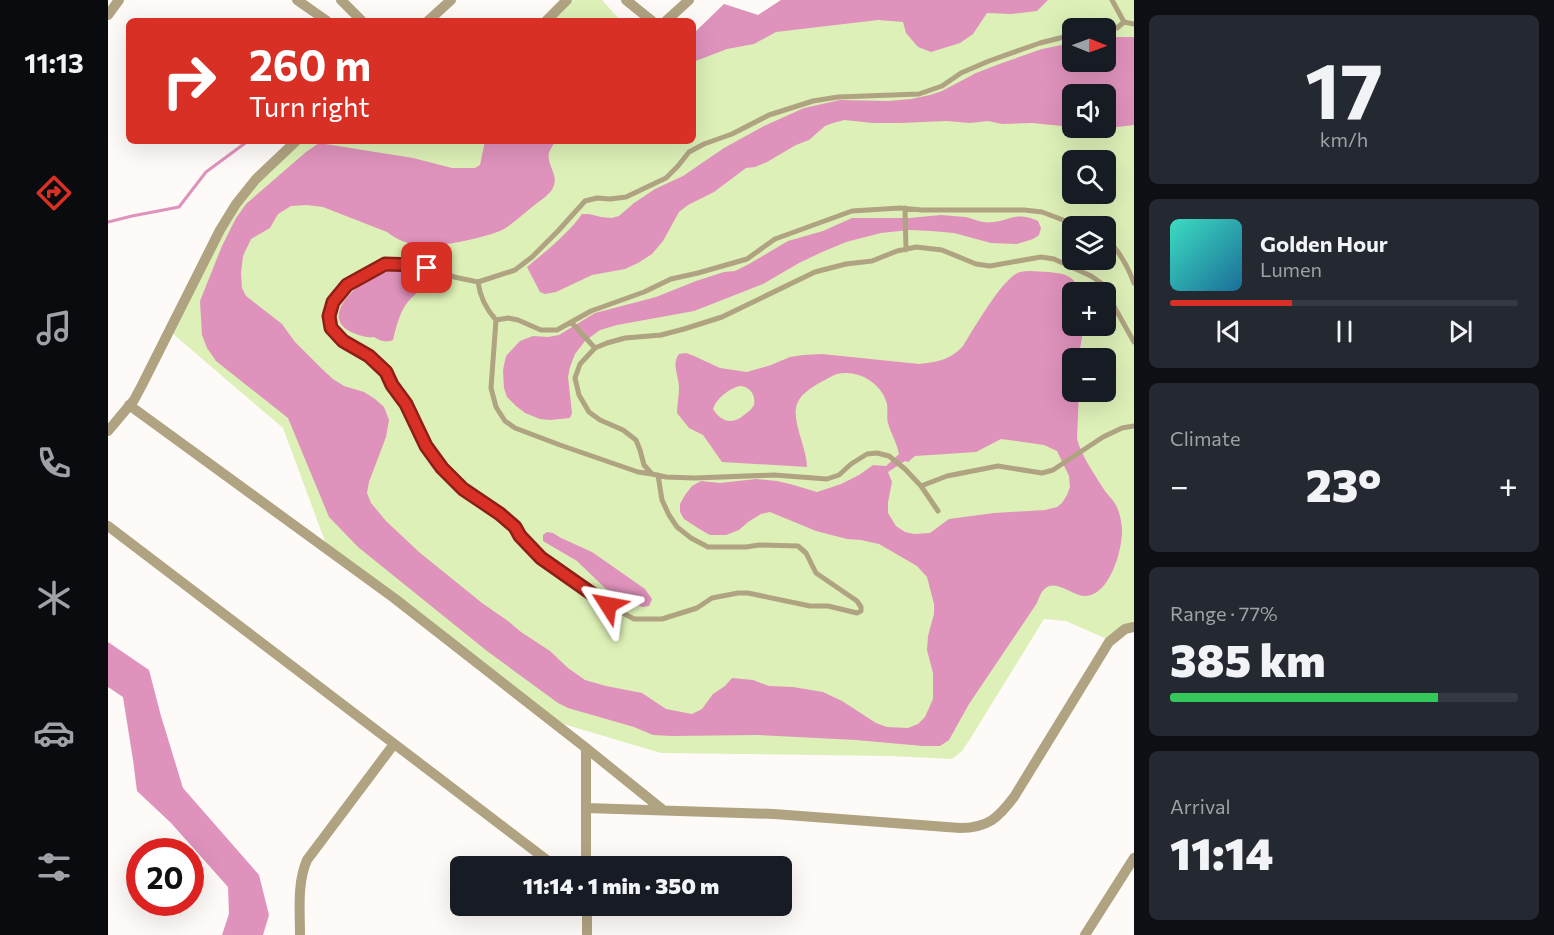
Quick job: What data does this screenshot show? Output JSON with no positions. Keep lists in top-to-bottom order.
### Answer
{
  "north": "right",
  "page": {
    "tabs": "11:13",
    "tile": [
      ["17", "km/h"],
      "Climate",
      ["Range · 77%", "385 km"],
      ["Arrival", "11:14"]
    ],
    "map_buttons": ["+", "−"],
    "turn": ["260 m", "Turn right"],
    "song": ["Golden Hour", "Lumen"],
    "heat": ["−", "23°", "+"],
    "limit": "20",
    "trip": "11:14 · 1 min · 350 m"
  }
}
